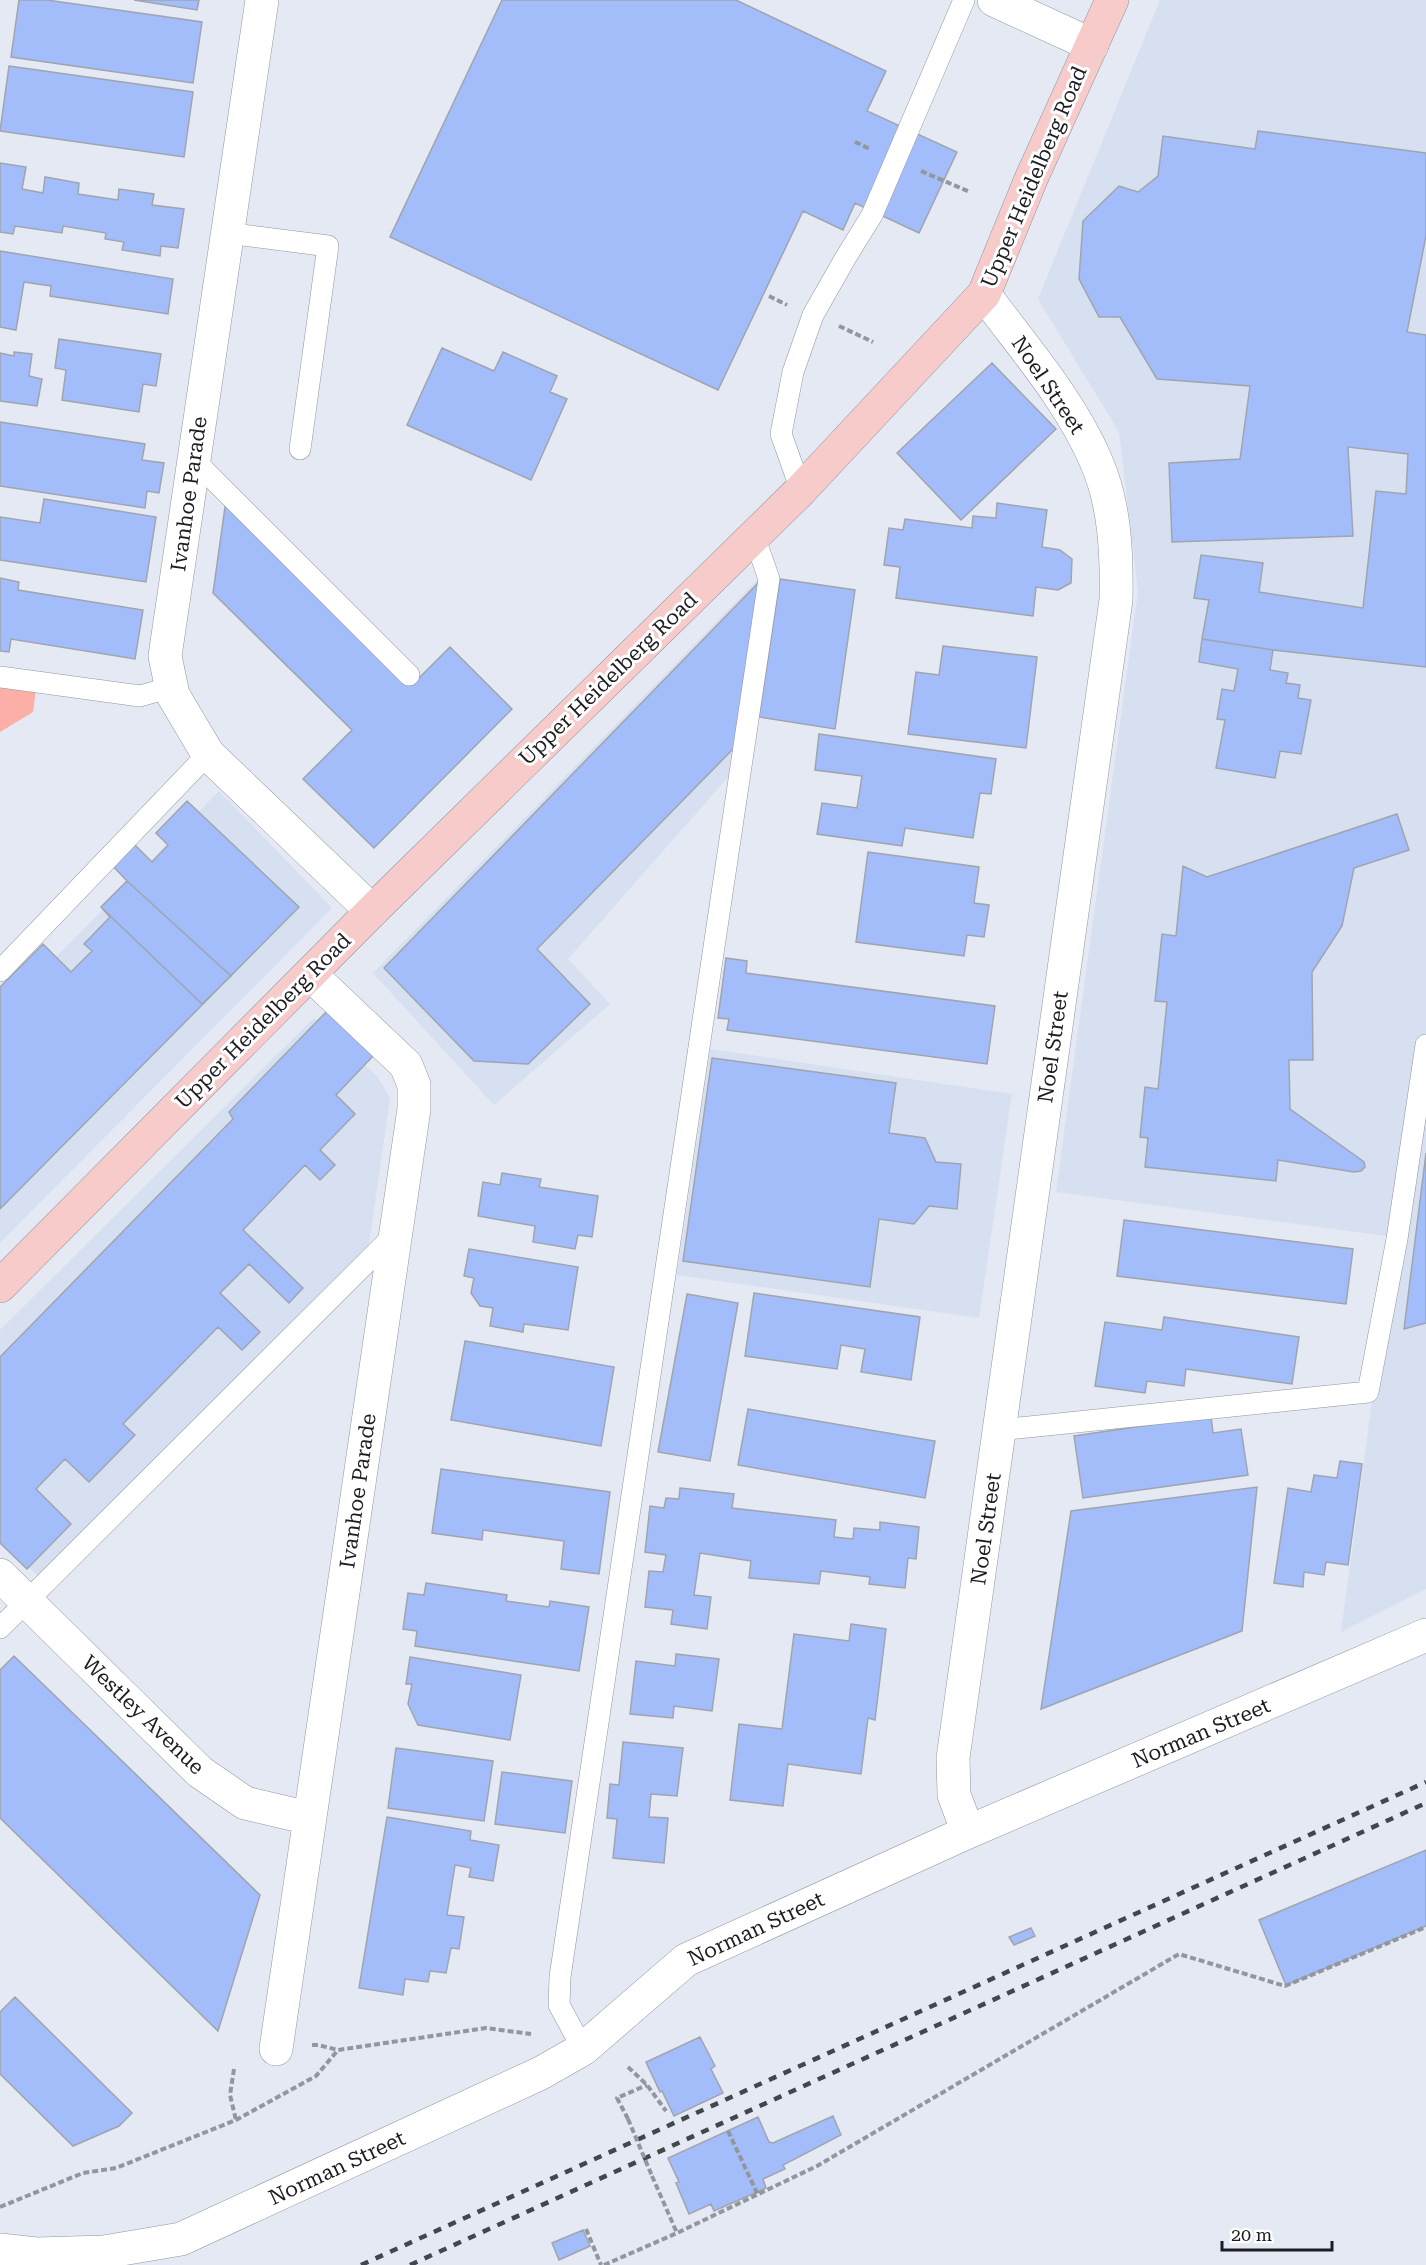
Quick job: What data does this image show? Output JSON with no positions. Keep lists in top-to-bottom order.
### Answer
{
  "streets": {
    "main road": ["Upper Heidelberg Road"],
    "street": [
      "Noel Street",
      "Ivanhoe Parade",
      "Westley Avenue",
      "Norman Street"
    ]
  },
  "crossings": [
    ["Upper Heidelberg Road", "Noel Street"],
    ["Upper Heidelberg Road", "Ivanhoe Parade"],
    ["Noel Street", "Norman Street"],
    ["Ivanhoe Parade", "Westley Avenue"]
  ],
  "scale_bar": "20 m"
}
